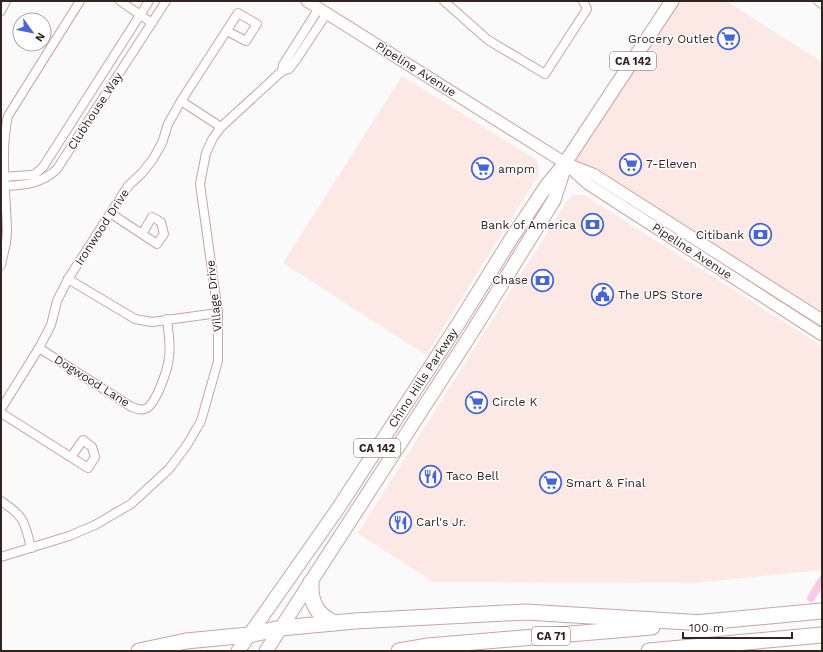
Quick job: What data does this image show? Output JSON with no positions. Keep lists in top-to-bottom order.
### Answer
{
  "streets": {
    "highway": ["CA 71"],
    "main road": ["CA 142", "Pipeline Avenue", "Chino Hills Parkway"],
    "street": [
      "Clubhouse Way",
      "Ironwood Drive",
      "Village Drive",
      "Dogwood Lane"
    ]
  },
  "crossings": [
    ["Pipeline Avenue", "Village Drive"],
    ["Pipeline Avenue", "Chino Hills Parkway"],
    ["Ironwood Drive", "Dogwood Lane"]
  ],
  "places": {
    "supermarket": [
      "Grocery Outlet",
      "7-Eleven",
      "ampm",
      "Circle K",
      "Smart & Final"
    ],
    "bank": ["Bank of America", "Citibank", "Chase"],
    "public building": ["The UPS Store"],
    "restaurant": ["Taco Bell", "Carl's Jr."]
  },
  "scale_bar": "100 m",
  "north": "bottom right"
}
